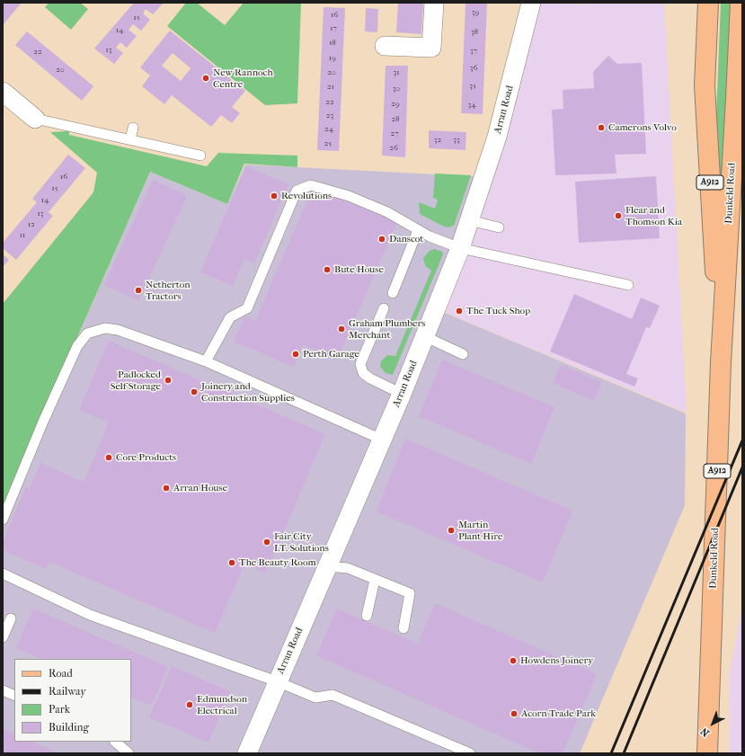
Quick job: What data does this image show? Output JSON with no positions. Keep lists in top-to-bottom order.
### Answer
{
  "streets": {
    "main road": ["A912", "Dunkeld Road"],
    "street": ["Arran Road"]
  },
  "places": [
    "New Rannoch Centre",
    "Camerons Volvo",
    "Revolutions",
    "Flear and Thomson Kia",
    "Danscot",
    "Bute House",
    "Netherton Tractors",
    "The Tuck Shop",
    "Graham Plumbers Merchant",
    "Perth Garage",
    "Padlocked Self Storage",
    "Joinery and Construction Supplies",
    "Core Products",
    "Arran House",
    "Martin Plant Hire",
    "Fair City I.T. Solutions",
    "The Beauty Room",
    "Howdens Joinery",
    "Edmundson Electrical",
    "Acorn Trade Park"
  ],
  "house_numbers": [
    "39",
    "16",
    "15",
    "17",
    "14",
    "38",
    "18",
    "13",
    "37",
    "22",
    "19",
    "36",
    "20",
    "20",
    "31",
    "35",
    "21",
    "30",
    "22",
    "29",
    "34",
    "23",
    "28",
    "24",
    "27",
    "32",
    "33",
    "25",
    "26",
    "16",
    "15",
    "14",
    "13",
    "12",
    "11"
  ],
  "legend": [
    "Road",
    "Railway",
    "Park",
    "Building"
  ],
  "north": "bottom left"
}
